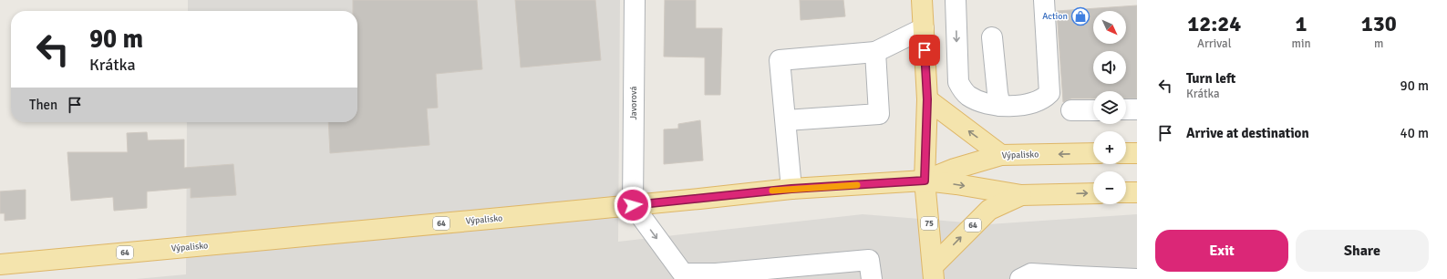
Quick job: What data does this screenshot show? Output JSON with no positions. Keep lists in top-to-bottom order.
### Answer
{
  "streets": {
    "main road": ["Výpalisko", "64", "75"],
    "street": ["Javorová"]
  },
  "crossings": [
    ["Javorová", "Výpalisko"],
    ["Výpalisko", "64"],
    ["Výpalisko", "75"],
    ["64", "75"]
  ],
  "places": {
    "shop": ["Action"]
  },
  "north": "bottom right",
  "page": {
    "eta": [
      "12:24",
      "Arrival",
      "1",
      "min",
      "130",
      "m"
    ],
    "map_buttons": ["+", "−"],
    "turn": ["90 m", "Krátka"],
    "list": [
      {
        "name": "Turn left",
        "note": "Krátka",
        "value": "90 m"
      },
      {
        "name": "Arrive at destination",
        "value": "40 m"
      }
    ],
    "then": "Then",
    "buttons": ["Exit", "Share"]
  }
}
